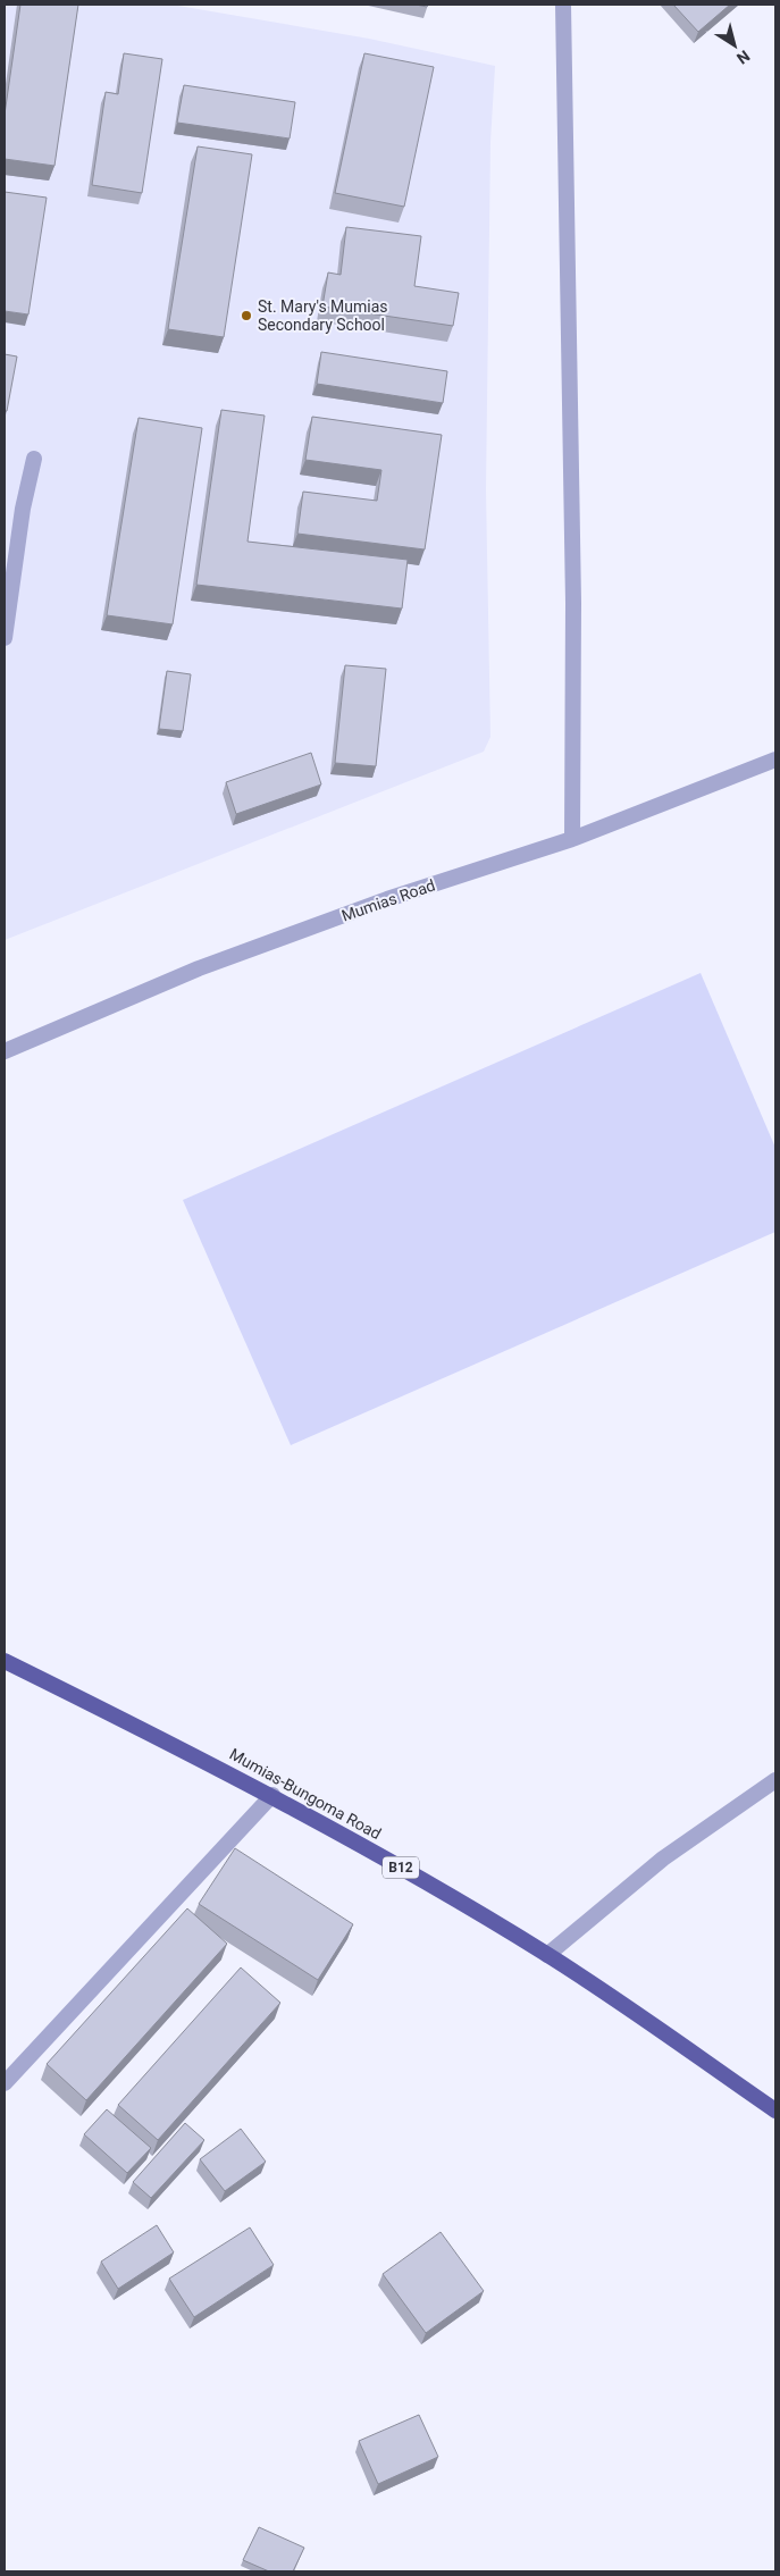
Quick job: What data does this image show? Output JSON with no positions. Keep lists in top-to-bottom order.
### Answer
{
  "streets": {
    "highway": ["Mumias-Bungoma Road", "B12"],
    "street": ["Mumias Road"]
  },
  "places": ["St. Mary's Mumias Secondary School"],
  "north": "bottom right"
}
